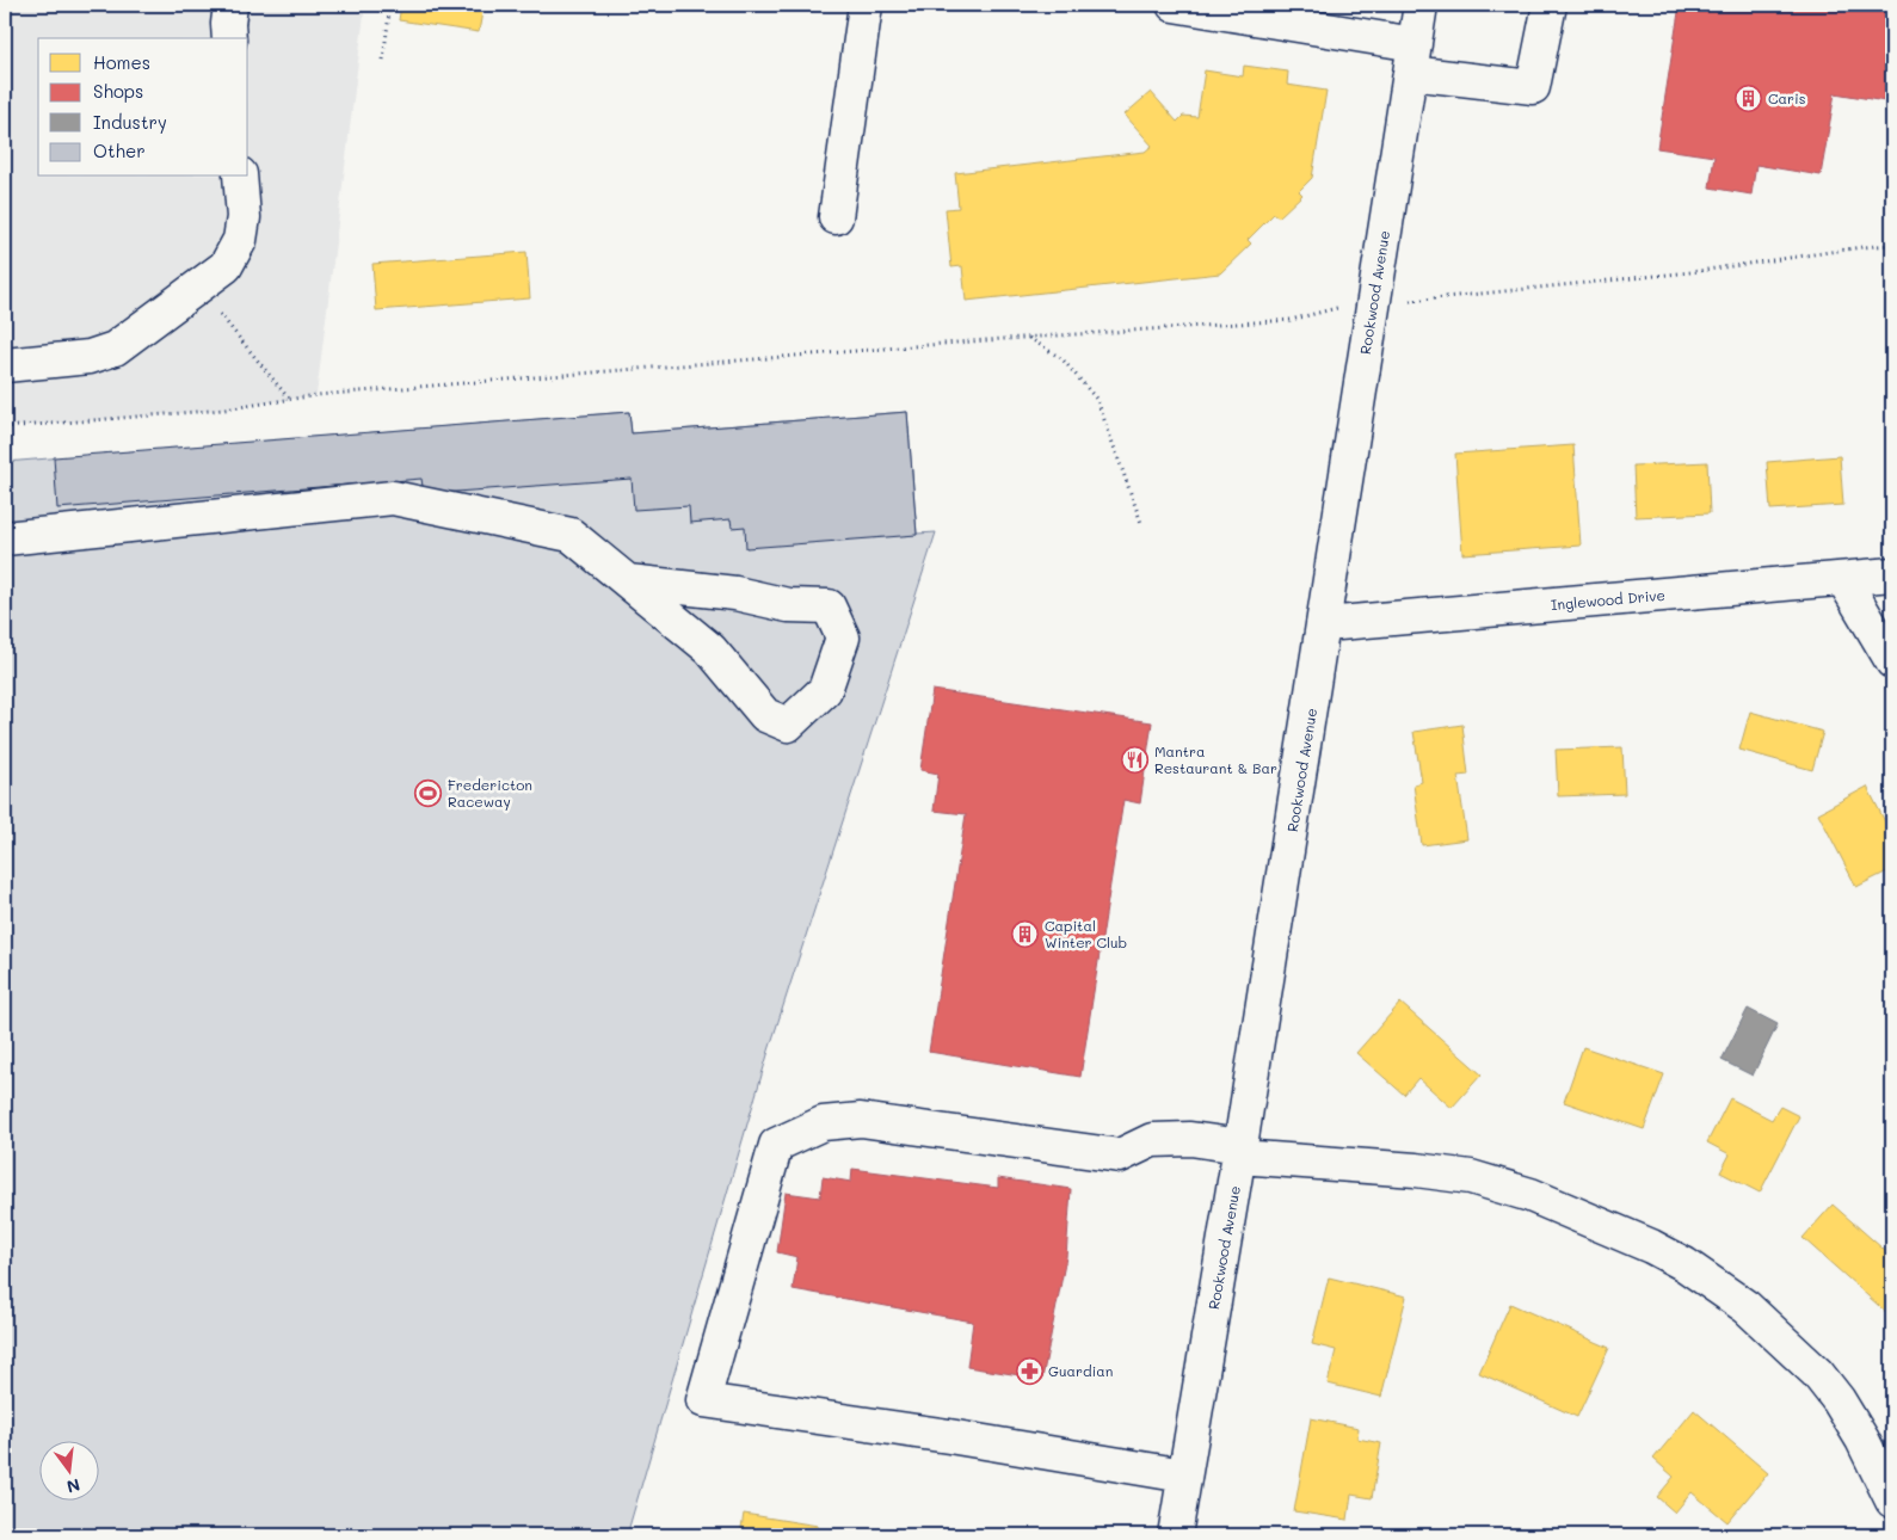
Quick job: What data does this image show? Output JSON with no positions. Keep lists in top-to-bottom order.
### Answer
{
  "streets": {
    "street": ["Rookwood Avenue", "Inglewood Drive"]
  },
  "crossings": [
    ["Rookwood Avenue", "Inglewood Drive"]
  ],
  "places": {
    "building": ["Caris", "Capital Winter Club"],
    "restaurant": ["Mantra Restaurant & Bar"],
    "sports": ["Fredericton Raceway"],
    "pharmacy": ["Guardian"]
  },
  "legend": [
    "Homes",
    "Shops",
    "Industry",
    "Other"
  ],
  "north": "bottom"
}
